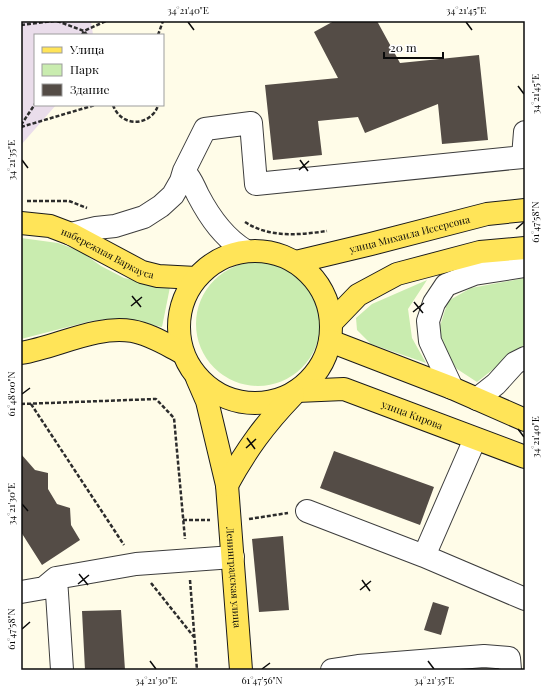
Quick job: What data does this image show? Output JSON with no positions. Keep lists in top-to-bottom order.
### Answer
{
  "streets": {
    "main road": [
      "улица Михаила Иссерсона",
      "набережная Варкауса",
      "улица Кирова",
      "Ленинградская улица"
    ]
  },
  "legend": ["Улица", "Парк", "Здание"],
  "scale_bar": "20 m",
  "coordinates": [
    "34°21'40\"E",
    "34°21'45\"E",
    "34°21'35\"E",
    "61°47'58\"N",
    "61°48'00\"N",
    "34°21'30\"E",
    "61°47'56\"N"
  ]
}
